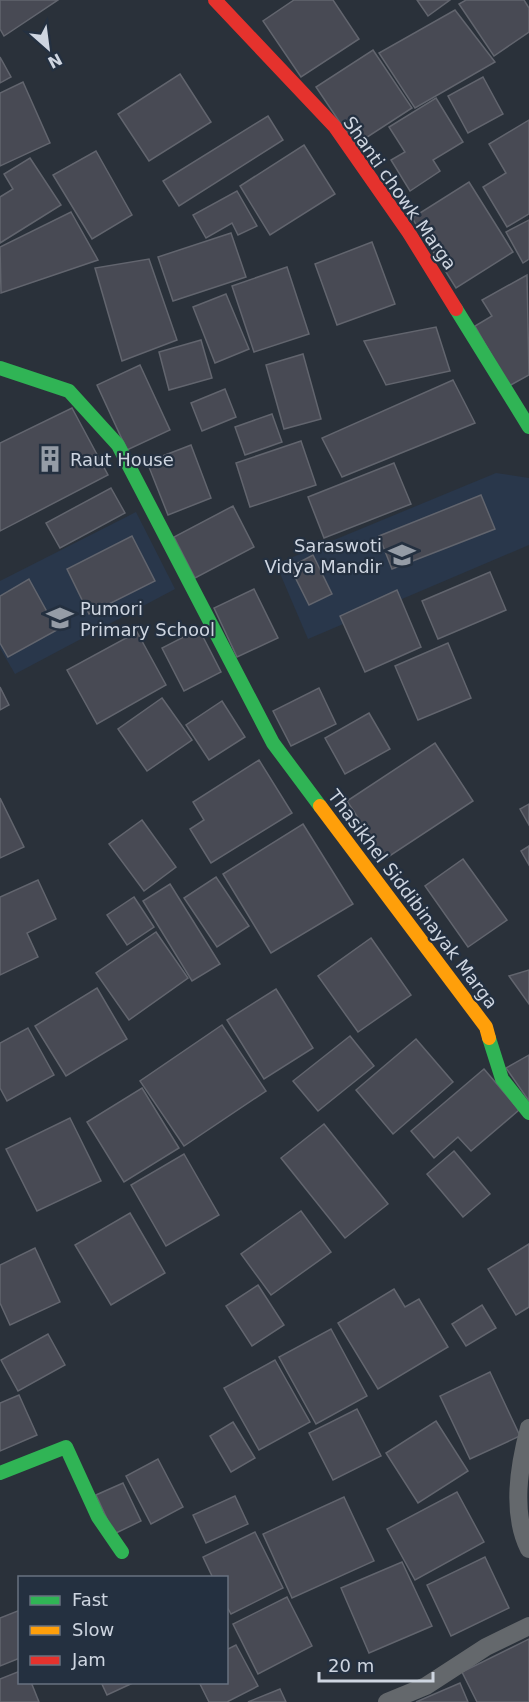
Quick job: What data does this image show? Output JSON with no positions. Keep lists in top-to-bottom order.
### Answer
{
  "streets": {
    "street": ["Shanti chowk Marga", "Thasikhel Siddibinayak Marga"]
  },
  "places": {
    "building": ["Raut House"],
    "school or university": ["Saraswoti Vidya Mandir", "Pumori Primary School"]
  },
  "legend": ["Fast", "Slow", "Jam"],
  "scale_bar": "20 m",
  "north": "bottom right"
}
